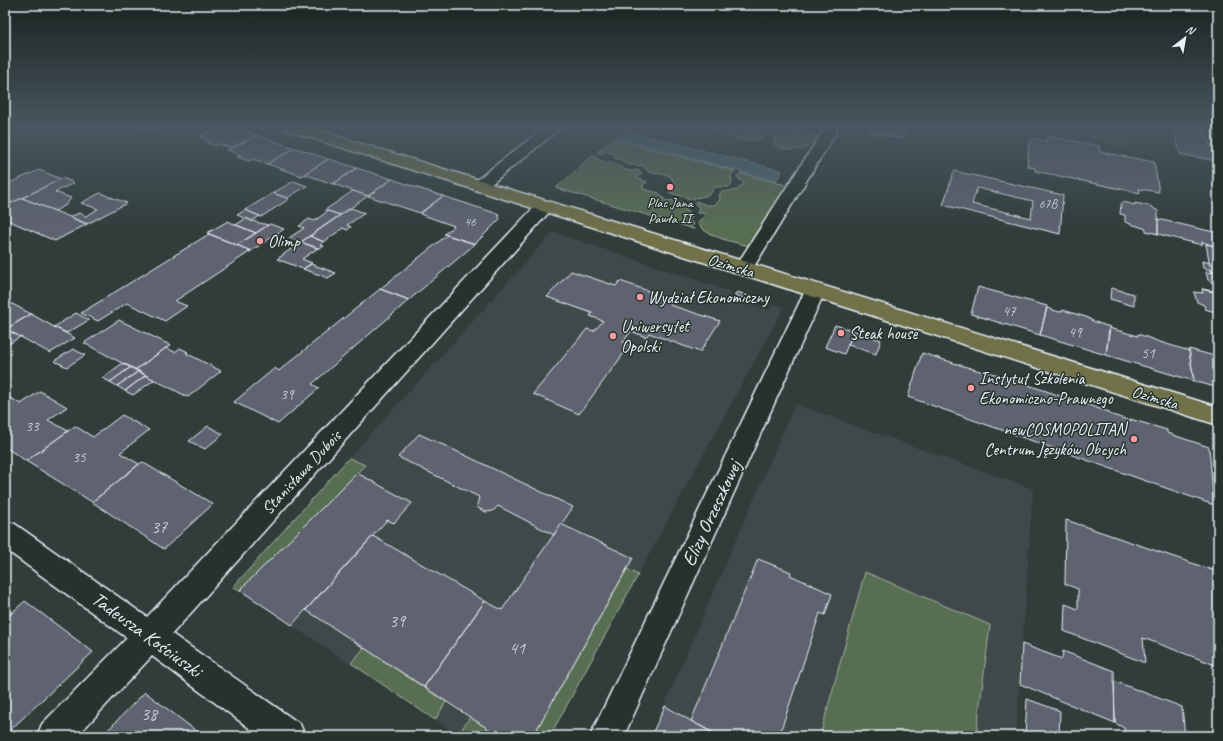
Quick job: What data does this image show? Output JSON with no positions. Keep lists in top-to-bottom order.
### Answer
{
  "streets": {
    "main road": ["Ozimska"],
    "street": ["Stanisława Dubois", "Elizy Orzeszkowej", "Tadeusza Kościuszki"]
  },
  "crossings": [
    ["Ozimska", "Stanisława Dubois"],
    ["Ozimska", "Elizy Orzeszkowej"],
    ["Stanisława Dubois", "Tadeusza Kościuszki"]
  ],
  "places": [
    "Plac Jana Pawła II",
    "Olimp",
    "Wydział Ekonomiczny",
    "Steak house",
    "Uniwersytet Opolski",
    "Instytut Szkolenia Ekonomiczno-Prawnego",
    "newCOSMOPOLITAN Centrum Języków Obcych"
  ],
  "house_numbers": [
    "67B",
    "46",
    "47",
    "49",
    "51",
    "39",
    "33",
    "35",
    "37",
    "39",
    "41",
    "38"
  ],
  "north": "top right"
}
